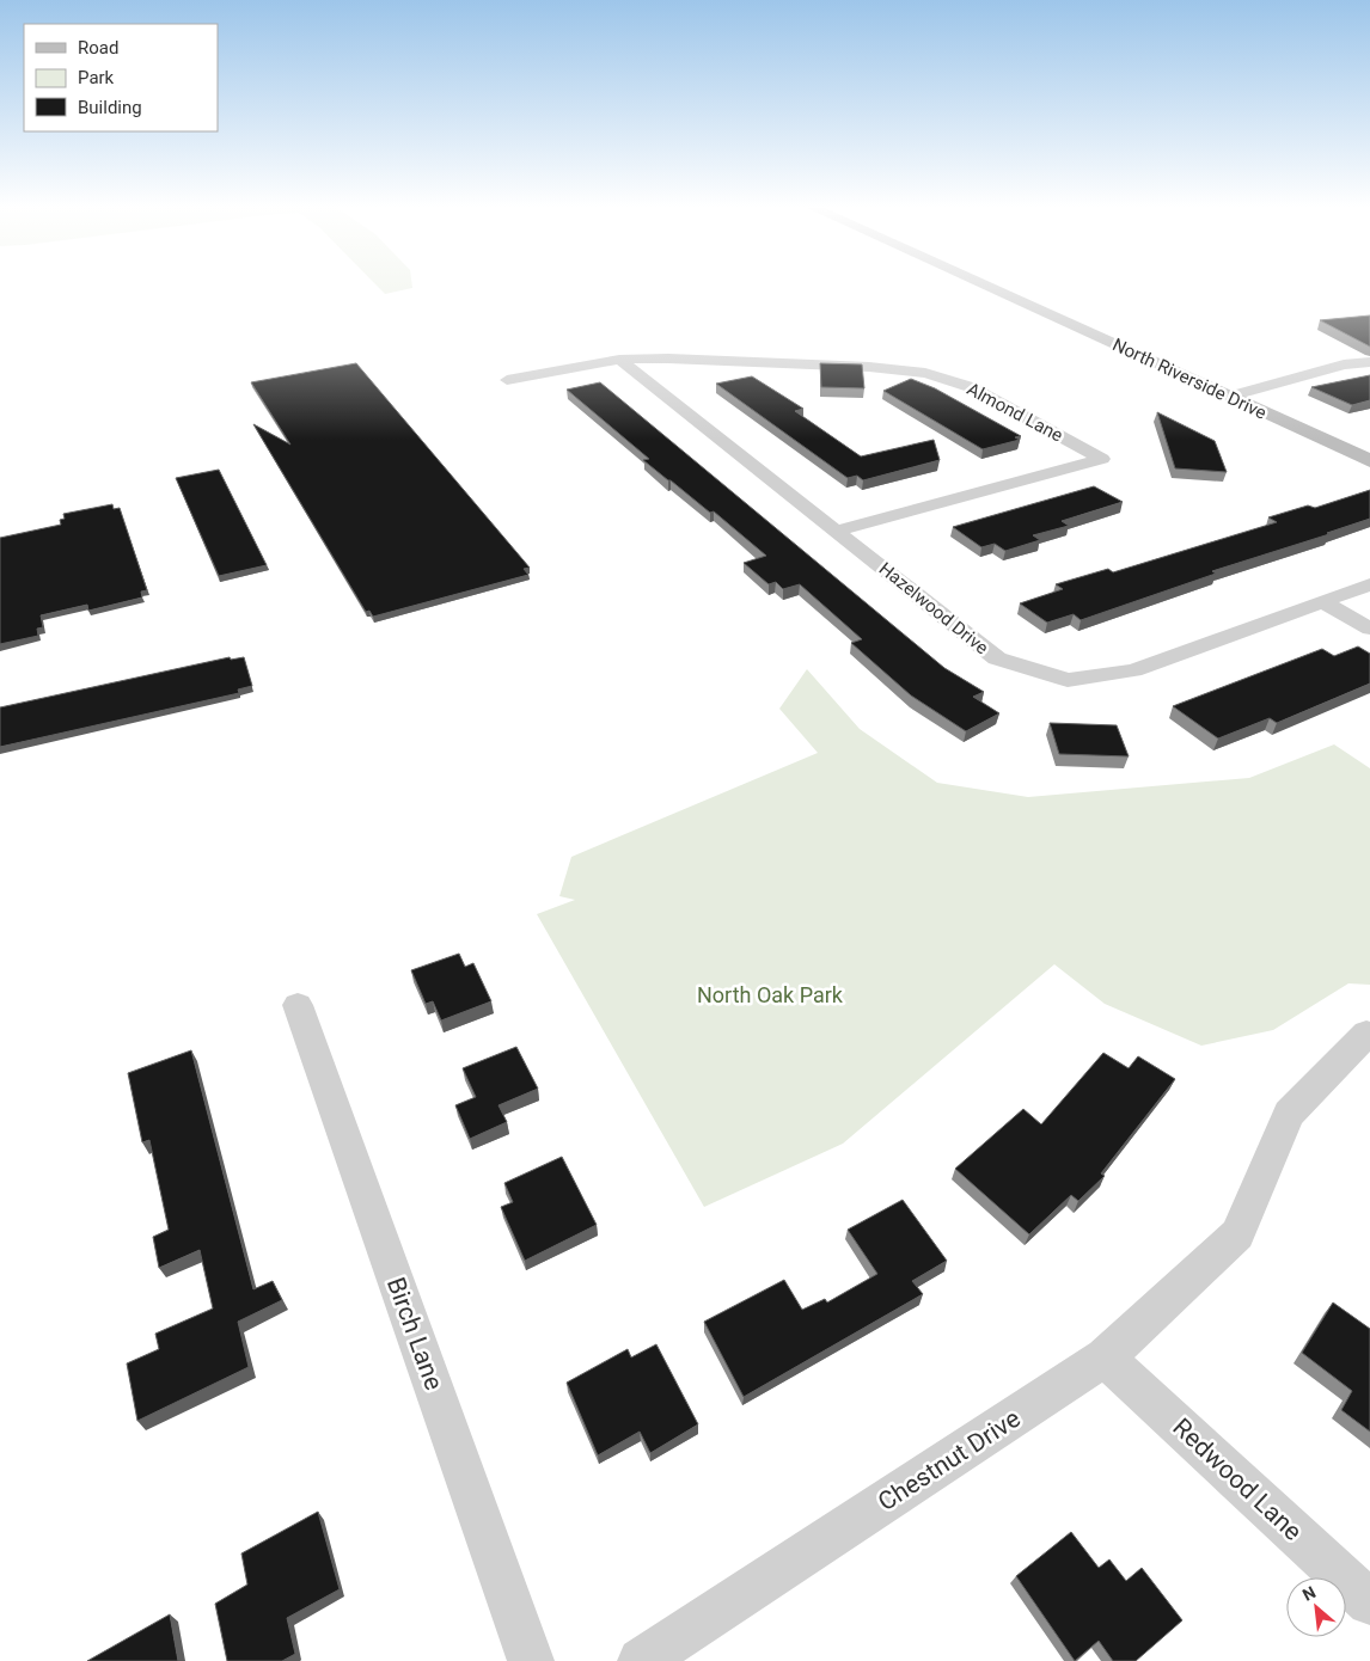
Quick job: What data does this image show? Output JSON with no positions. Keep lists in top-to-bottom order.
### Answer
{
  "streets": {
    "street": [
      "North Riverside Drive",
      "Almond Lane",
      "Hazelwood Drive",
      "Birch Lane",
      "Chestnut Drive",
      "Redwood Lane"
    ]
  },
  "crossings": [
    ["Almond Lane", "Hazelwood Drive"],
    ["Chestnut Drive", "Redwood Lane"]
  ],
  "parks": ["North Oak Park"],
  "legend": ["Road", "Park", "Building"],
  "north": "top left"
}
